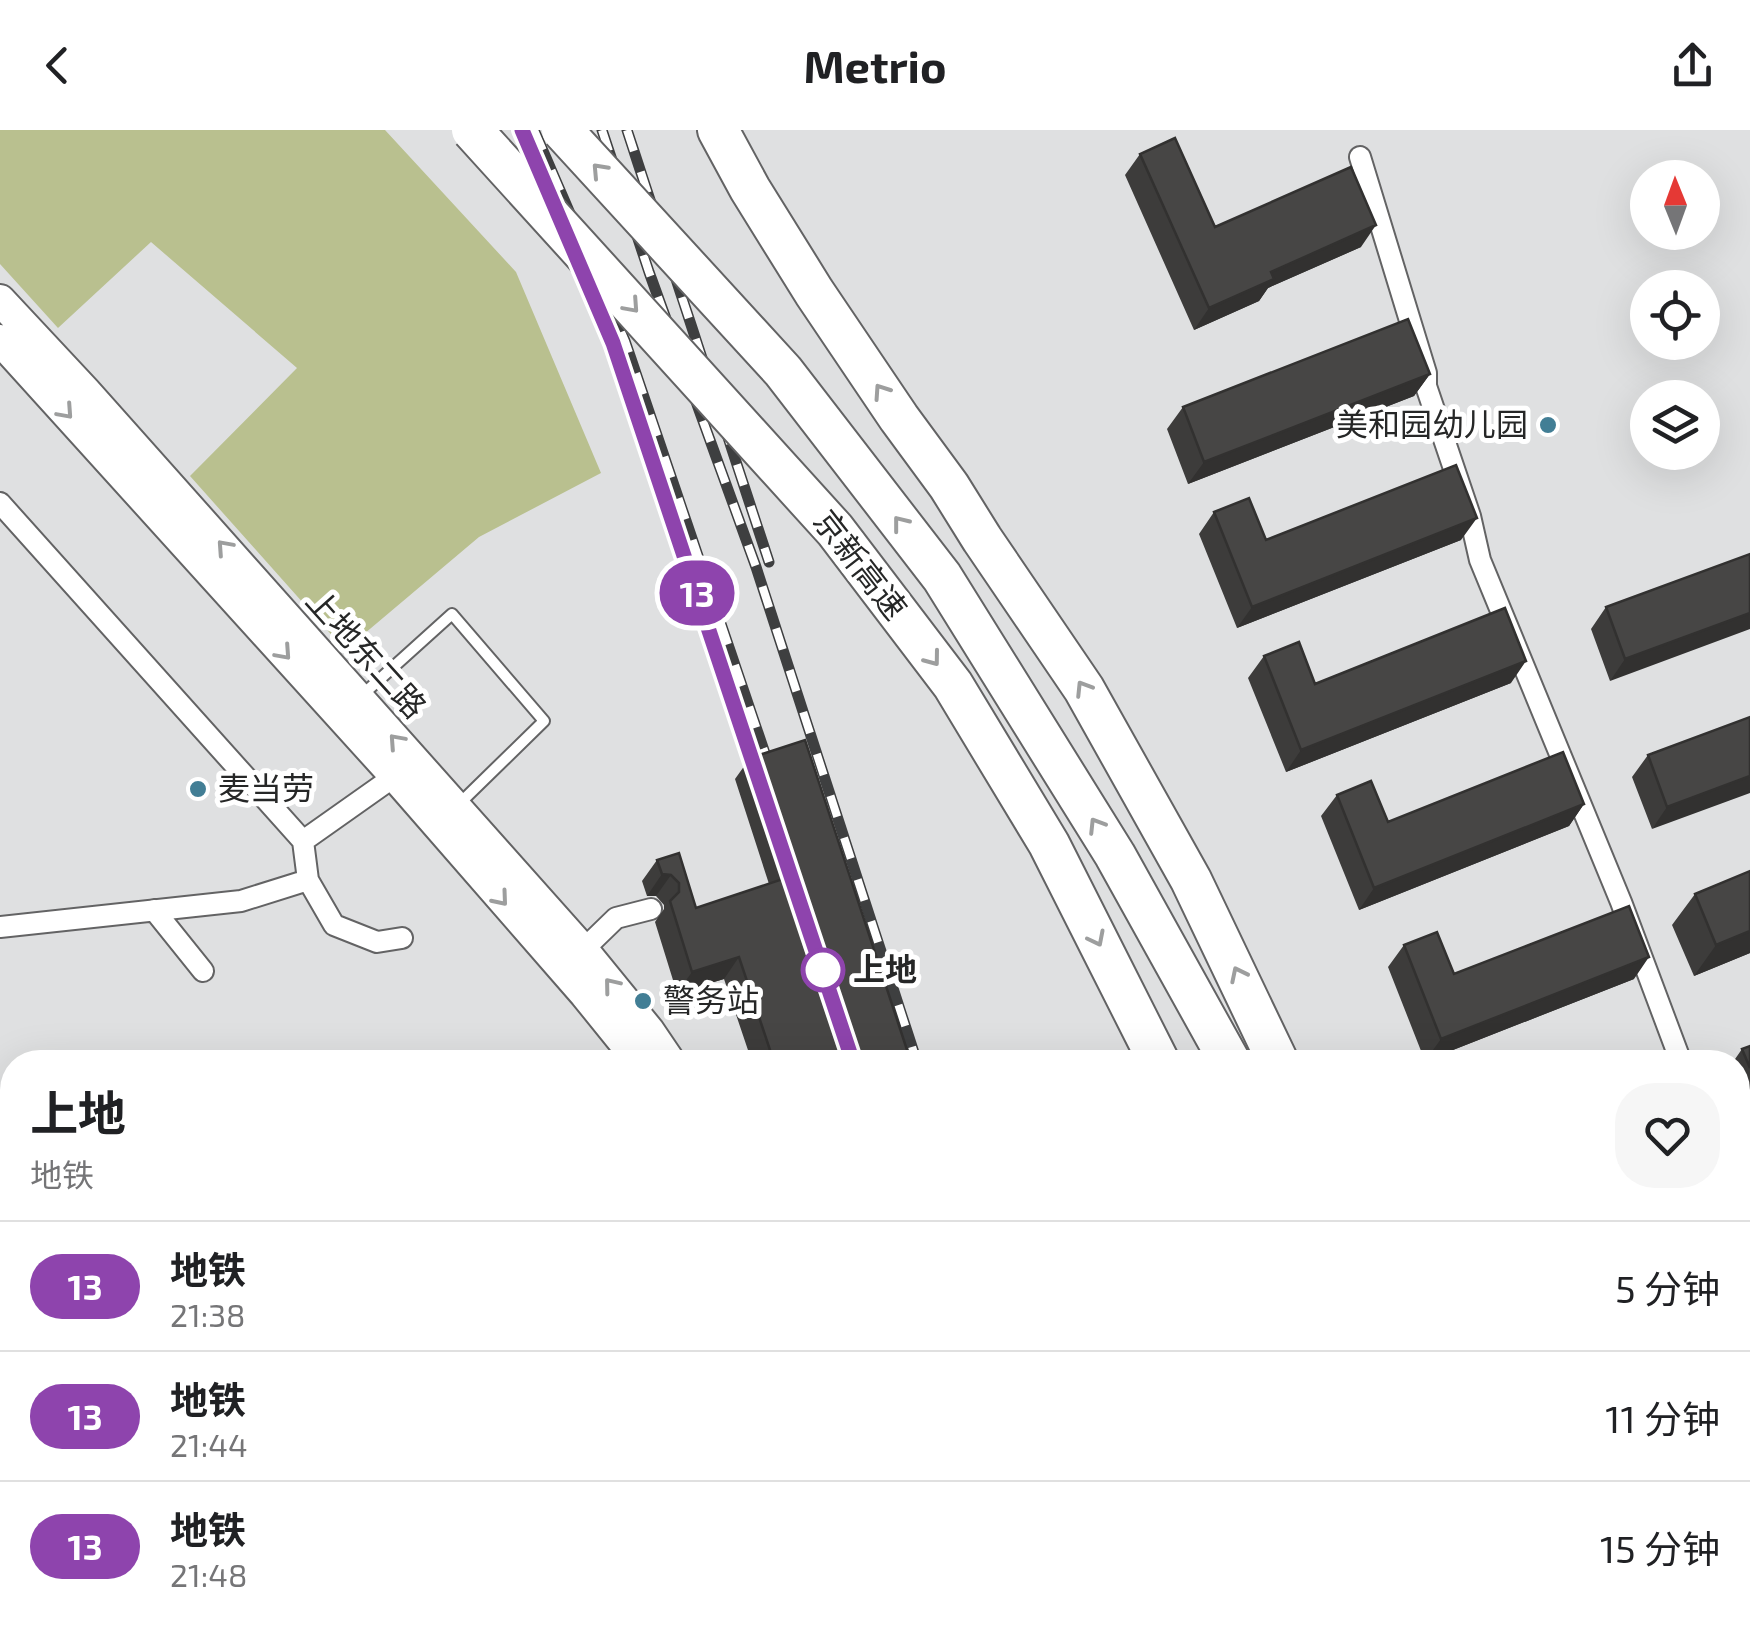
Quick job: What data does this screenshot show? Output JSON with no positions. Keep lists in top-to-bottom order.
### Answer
{
  "streets": {
    "highway": ["京新高速"],
    "street": ["上地东二路"]
  },
  "places": [
    "美和园幼儿园",
    "麦当劳",
    "上地",
    "警务站"
  ],
  "lines": ["metro line 13"],
  "north": "top",
  "page": {
    "header": "Metrio",
    "on_map": "13",
    "heading": ["上地", "地铁"],
    "list": [
      {
        "mark": "13",
        "name": "地铁",
        "note": "21:38",
        "value": "5 分钟"
      },
      {
        "mark": "13",
        "name": "地铁",
        "note": "21:44",
        "value": "11 分钟"
      },
      {
        "mark": "13",
        "name": "地铁",
        "note": "21:48",
        "value": "15 分钟"
      }
    ]
  }
}
